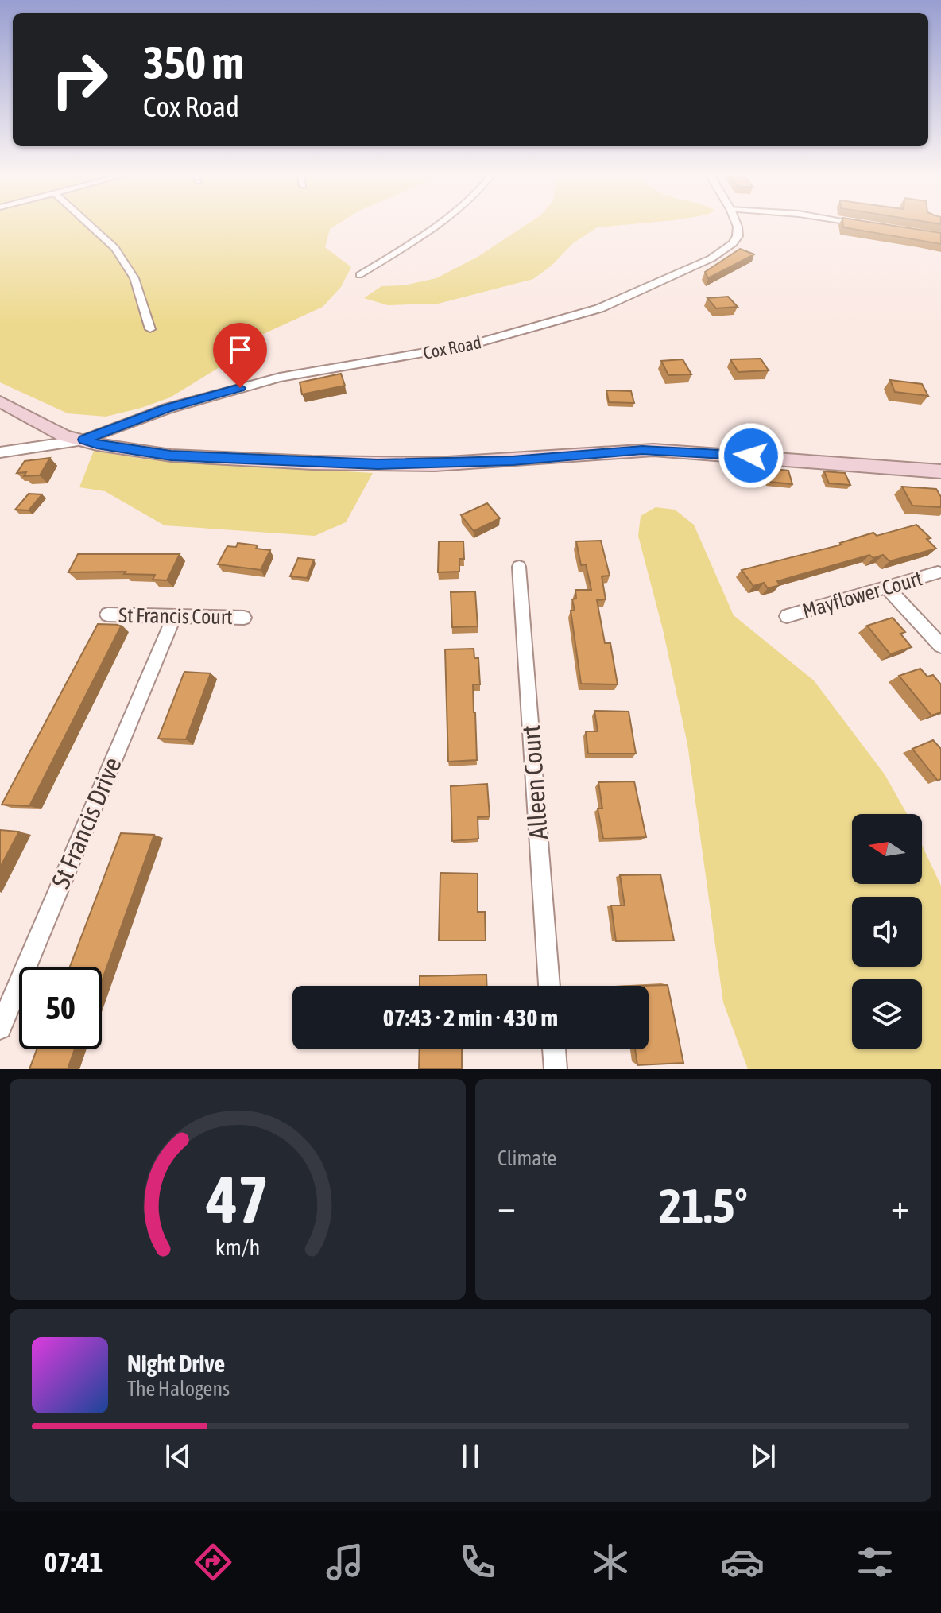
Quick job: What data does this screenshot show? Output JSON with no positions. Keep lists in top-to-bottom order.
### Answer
{
  "streets": {
    "street": [
      "Cox Road",
      "Mayflower Court",
      "St Francis Court",
      "Alleen Court",
      "St Francis Drive"
    ]
  },
  "crossings": [
    ["St Francis Court", "St Francis Drive"]
  ],
  "north": "left",
  "page": {
    "turn": ["350 m", "Cox Road"],
    "limit": "50",
    "trip": "07:43 · 2 min · 430 m",
    "tile": "Climate",
    "heat": ["−", "21.5°", "+"],
    "song": ["Night Drive", "The Halogens"],
    "tabs": "07:41",
    "gauge": ["47", "km/h"]
  }
}
